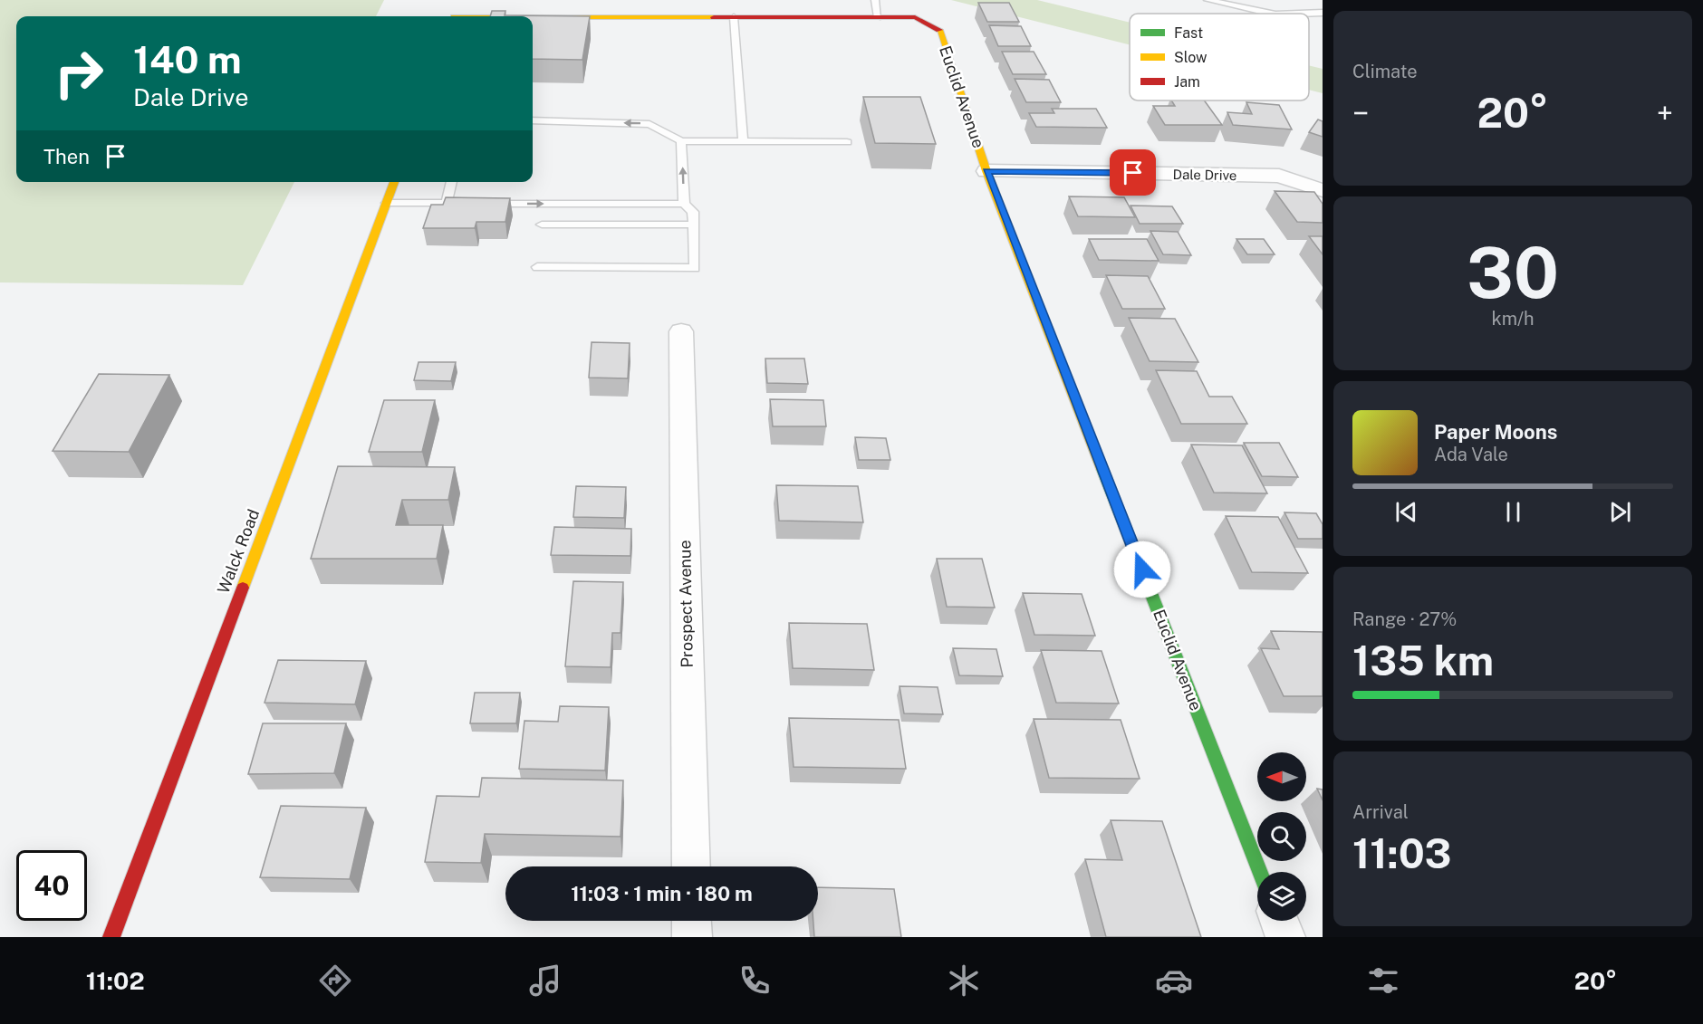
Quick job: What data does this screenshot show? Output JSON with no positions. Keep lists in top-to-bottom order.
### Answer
{
  "streets": {
    "street": [
      "Euclid Avenue",
      "Dale Drive",
      "Walck Road",
      "Prospect Avenue"
    ]
  },
  "crossings": [
    ["Euclid Avenue", "Dale Drive"]
  ],
  "legend": ["Fast", "Slow", "Jam"],
  "north": "left",
  "page": {
    "tile": [
      "Climate",
      ["30", "km/h"],
      ["Range · 27%", "135 km"],
      ["Arrival", "11:03"]
    ],
    "turn": ["140 m", "Dale Drive"],
    "heat": ["−", "20°", "+"],
    "then": "Then",
    "song": ["Paper Moons", "Ada Vale"],
    "limit": "40",
    "trip": "11:03 · 1 min · 180 m",
    "tabs": ["11:02", "20°"]
  }
}
